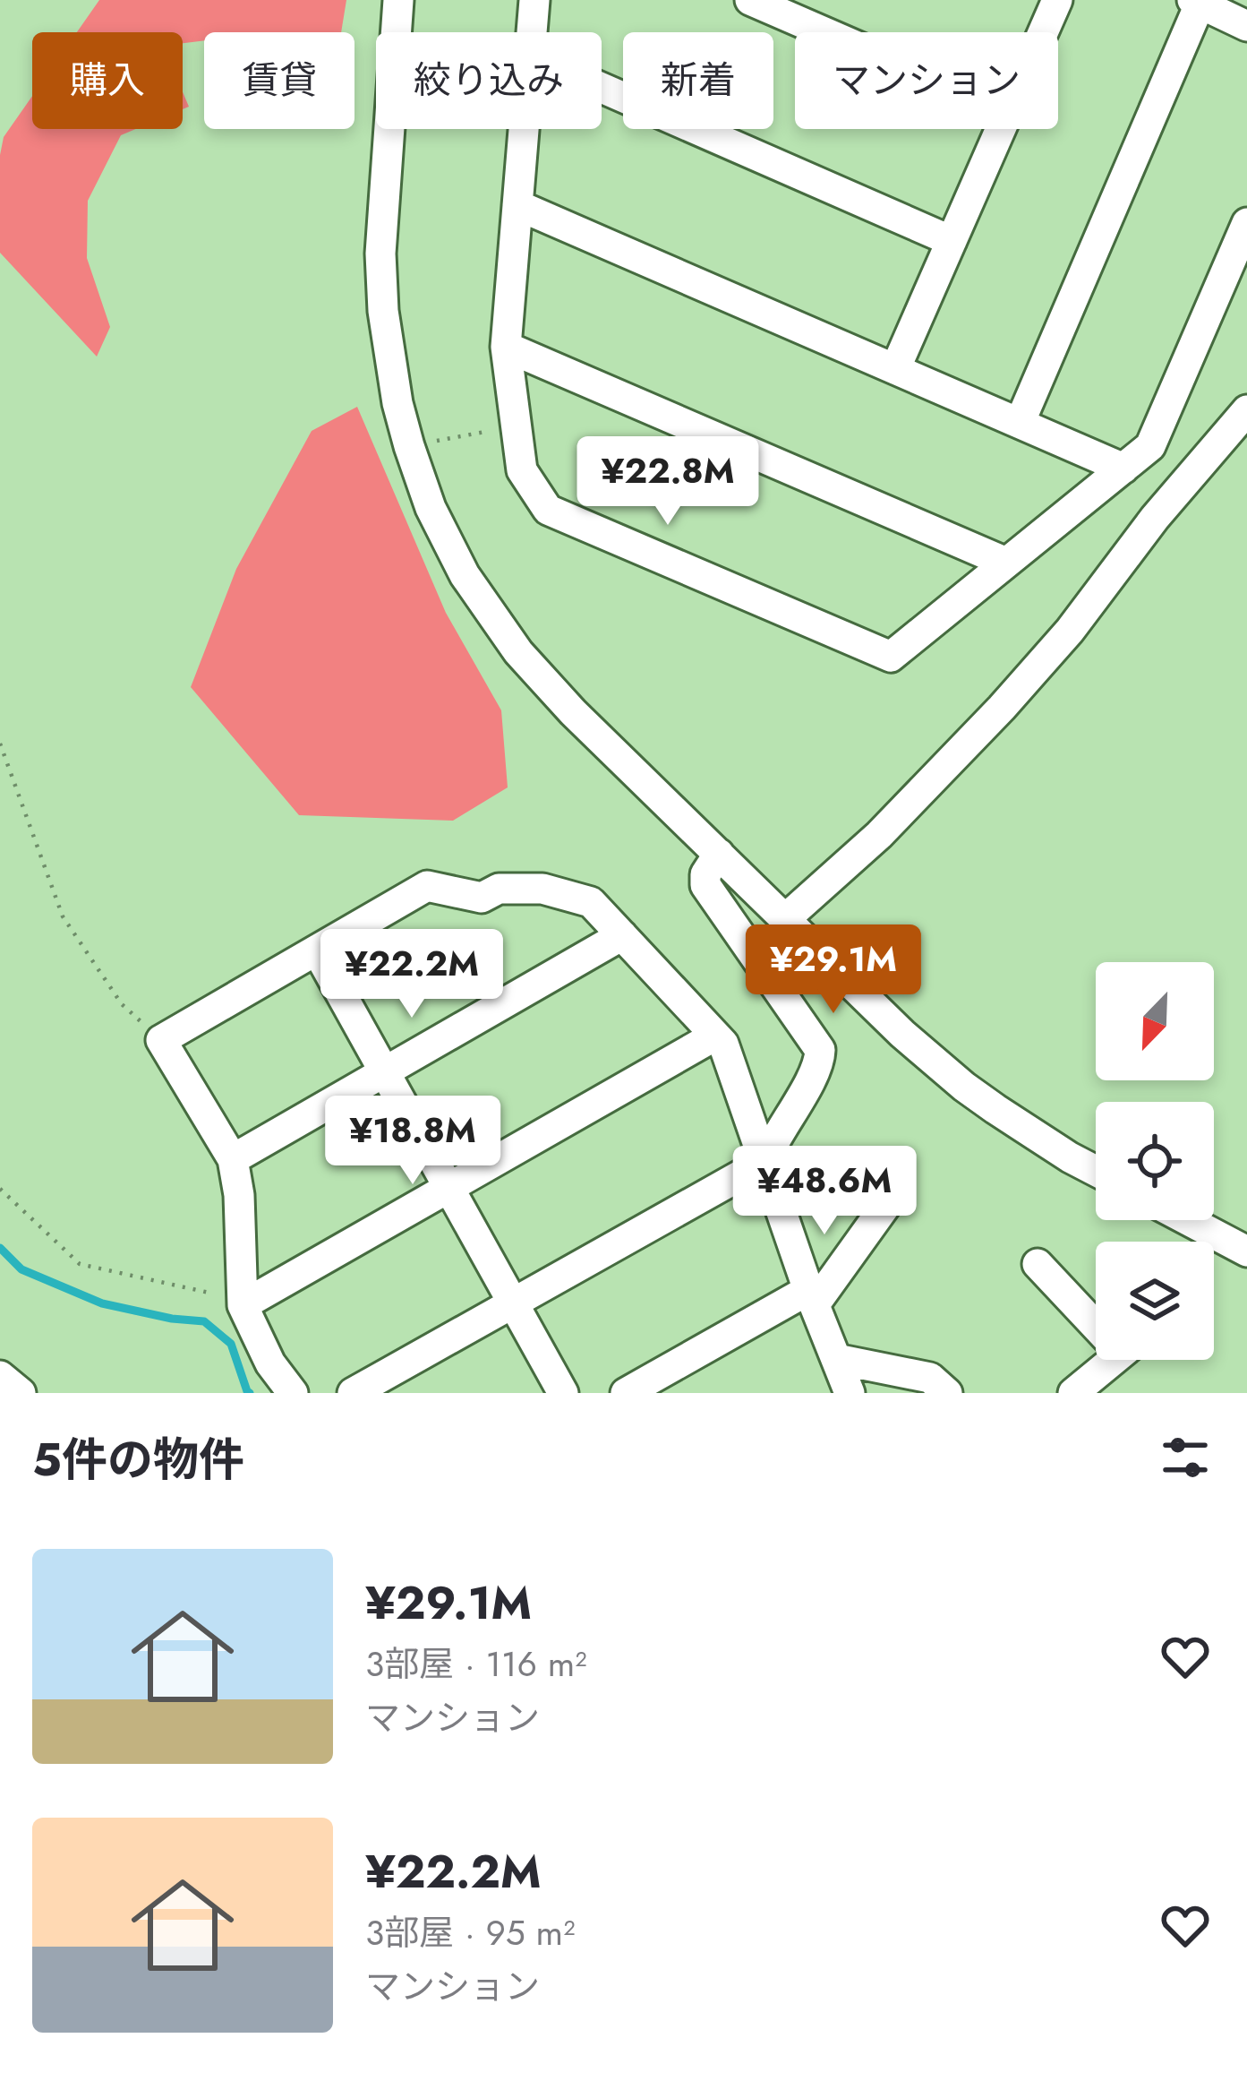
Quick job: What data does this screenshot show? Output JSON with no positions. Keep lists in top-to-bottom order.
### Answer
{
  "north": "bottom left",
  "page": {
    "chip": [
      "購入",
      "賃貸",
      "絞り込み",
      "新着",
      "マンション"
    ],
    "price": [
      "¥22.8M",
      "¥29.1M",
      "¥22.2M",
      "¥18.8M",
      "¥48.6M"
    ],
    "heading": "5件の物件",
    "list": [
      {
        "name": "¥29.1M",
        "note": "3部屋 · 116 m² · マンション"
      },
      {
        "name": "¥22.2M",
        "note": "3部屋 · 95 m² · マンション"
      }
    ]
  }
}
